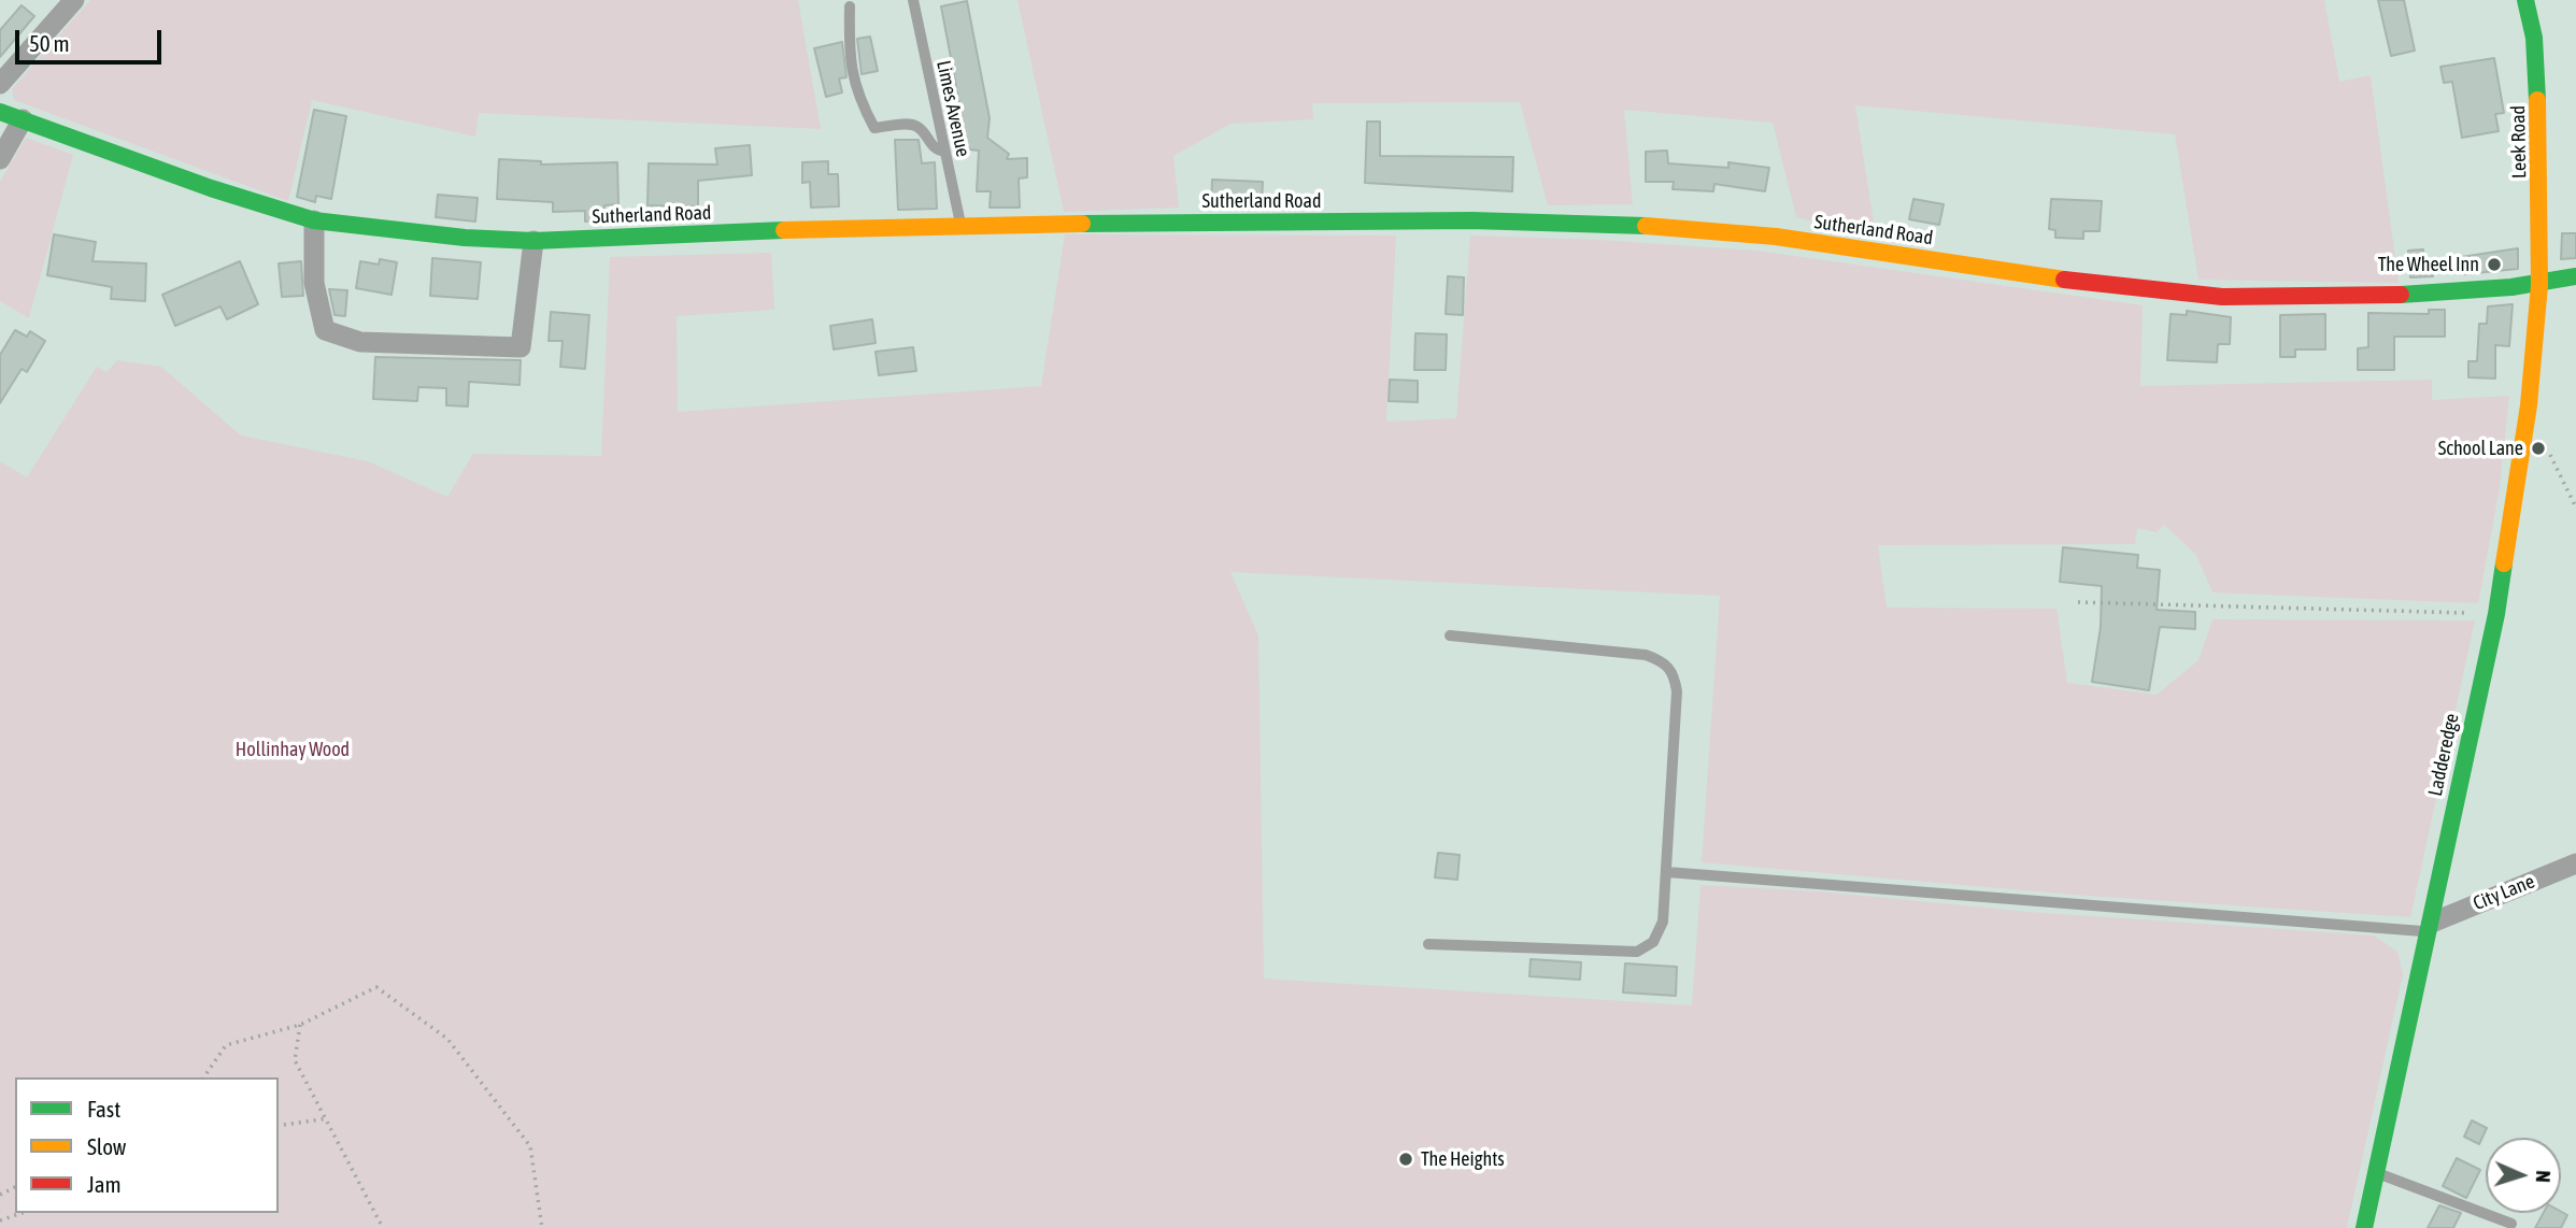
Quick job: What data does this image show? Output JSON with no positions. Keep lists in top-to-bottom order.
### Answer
{
  "streets": {
    "main road": ["Leek Road", "Sutherland Road", "Ladderedge"],
    "street": ["City Lane"],
    "lane": ["Limes Avenue"]
  },
  "crossings": [
    ["Limes Avenue", "Sutherland Road"],
    ["Leek Road", "Sutherland Road"],
    ["Leek Road", "Ladderedge"],
    ["Sutherland Road", "Ladderedge"],
    ["Ladderedge", "City Lane"]
  ],
  "parks": ["Hollinhay Wood"],
  "places": ["The Wheel Inn", "School Lane", "The Heights"],
  "legend": ["Fast", "Slow", "Jam"],
  "scale_bar": "50 m",
  "north": "right"
}
